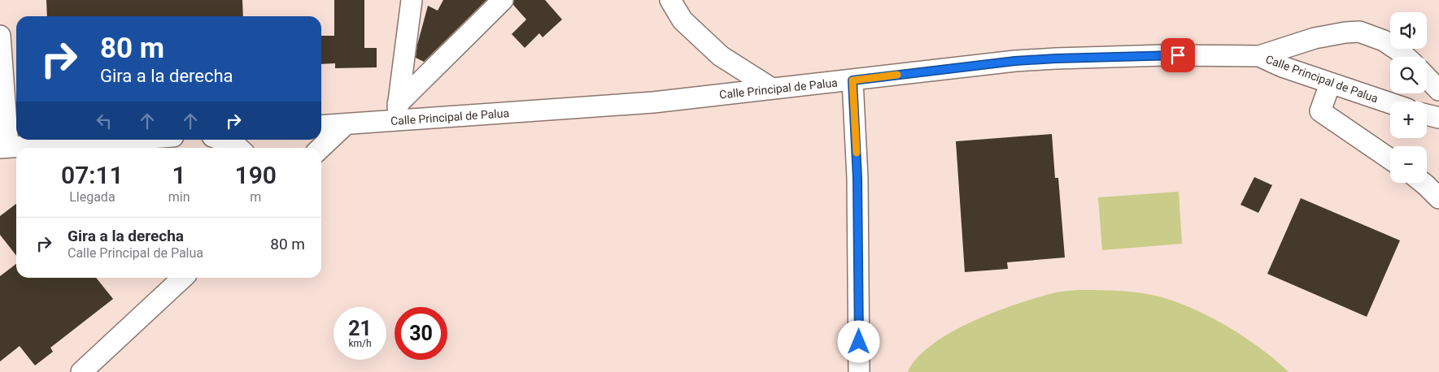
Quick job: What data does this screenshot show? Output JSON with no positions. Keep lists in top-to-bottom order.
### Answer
{
  "streets": {
    "street": ["Calle Principal de Palua"]
  },
  "page": {
    "map_buttons": ["+", "−"],
    "turn": ["80 m", "Gira a la derecha"],
    "eta": [
      "07:11",
      "Llegada",
      "1",
      "min",
      "190",
      "m"
    ],
    "list": [
      {
        "name": "Gira a la derecha",
        "note": "Calle Principal de Palua",
        "value": "80 m"
      }
    ],
    "speed": "21 km/h",
    "limit": "30"
  }
}
